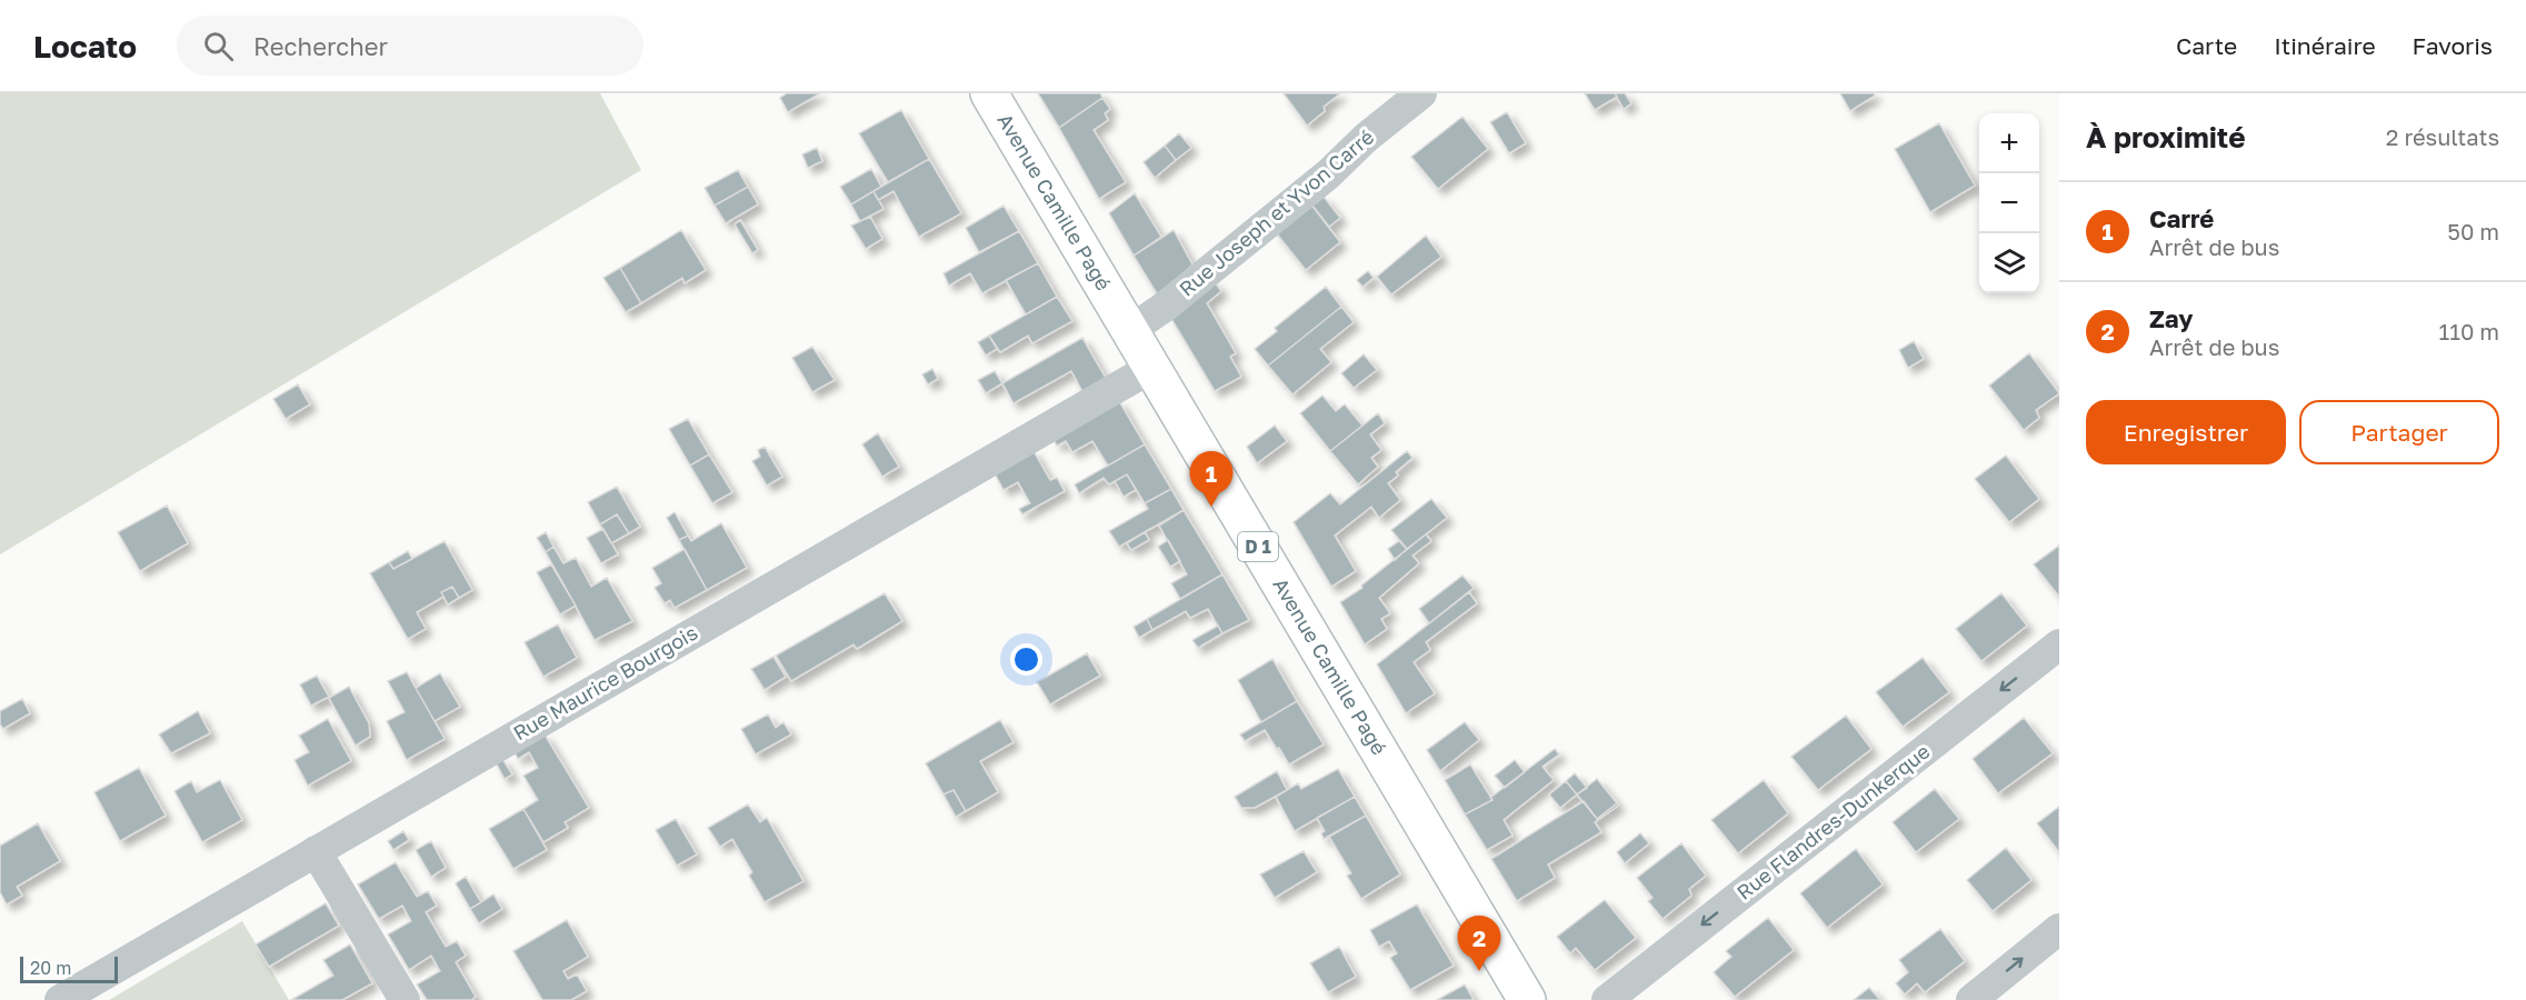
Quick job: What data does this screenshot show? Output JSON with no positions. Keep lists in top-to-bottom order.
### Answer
{
  "streets": {
    "main road": ["Avenue Camille Pagé", "D 1"],
    "street": ["Rue Joseph et Yvon Carré", "Rue Maurice Bourgois", "Rue Flandres-Dunkerque"]
  },
  "crossings": [
    ["Avenue Camille Pagé", "Rue Joseph et Yvon Carré"],
    ["Avenue Camille Pagé", "Rue Maurice Bourgois"]
  ],
  "one_way": ["Rue Flandres-Dunkerque"],
  "scale_bar": "20 m",
  "page": {
    "header": "Locato",
    "search": "Rechercher",
    "nav": ["Carte", "Itinéraire", "Favoris"],
    "heading": ["À proximité", "2 résultats"],
    "map_buttons": ["+", "−"],
    "list": [
      {
        "mark": "1",
        "name": "Carré",
        "note": "Arrêt de bus",
        "value": "50 m"
      },
      {
        "mark": "2",
        "name": "Zay",
        "note": "Arrêt de bus",
        "value": "110 m"
      }
    ],
    "buttons": ["Enregistrer", "Partager"],
    "pins": ["1", "2"],
    "scale": "20 m"
  }
}
